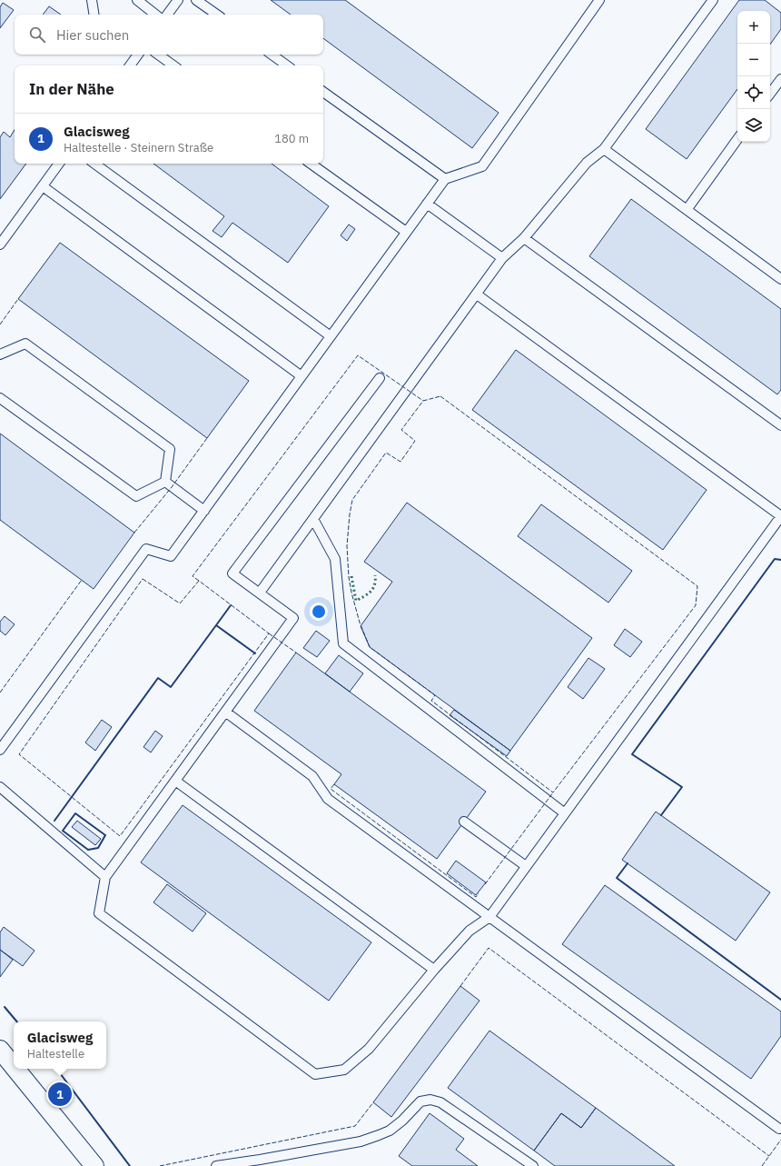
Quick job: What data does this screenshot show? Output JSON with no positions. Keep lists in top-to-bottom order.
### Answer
{
  "page": {
    "map_buttons": ["+", "−"],
    "search": "Hier suchen",
    "heading": "In der Nähe",
    "list": [
      {
        "mark": "1",
        "name": "Glacisweg",
        "note": "Haltestelle · Steinern Straße",
        "value": "180 m"
      }
    ],
    "popup": ["Glacisweg", "Haltestelle"],
    "pins": "1"
  }
}
